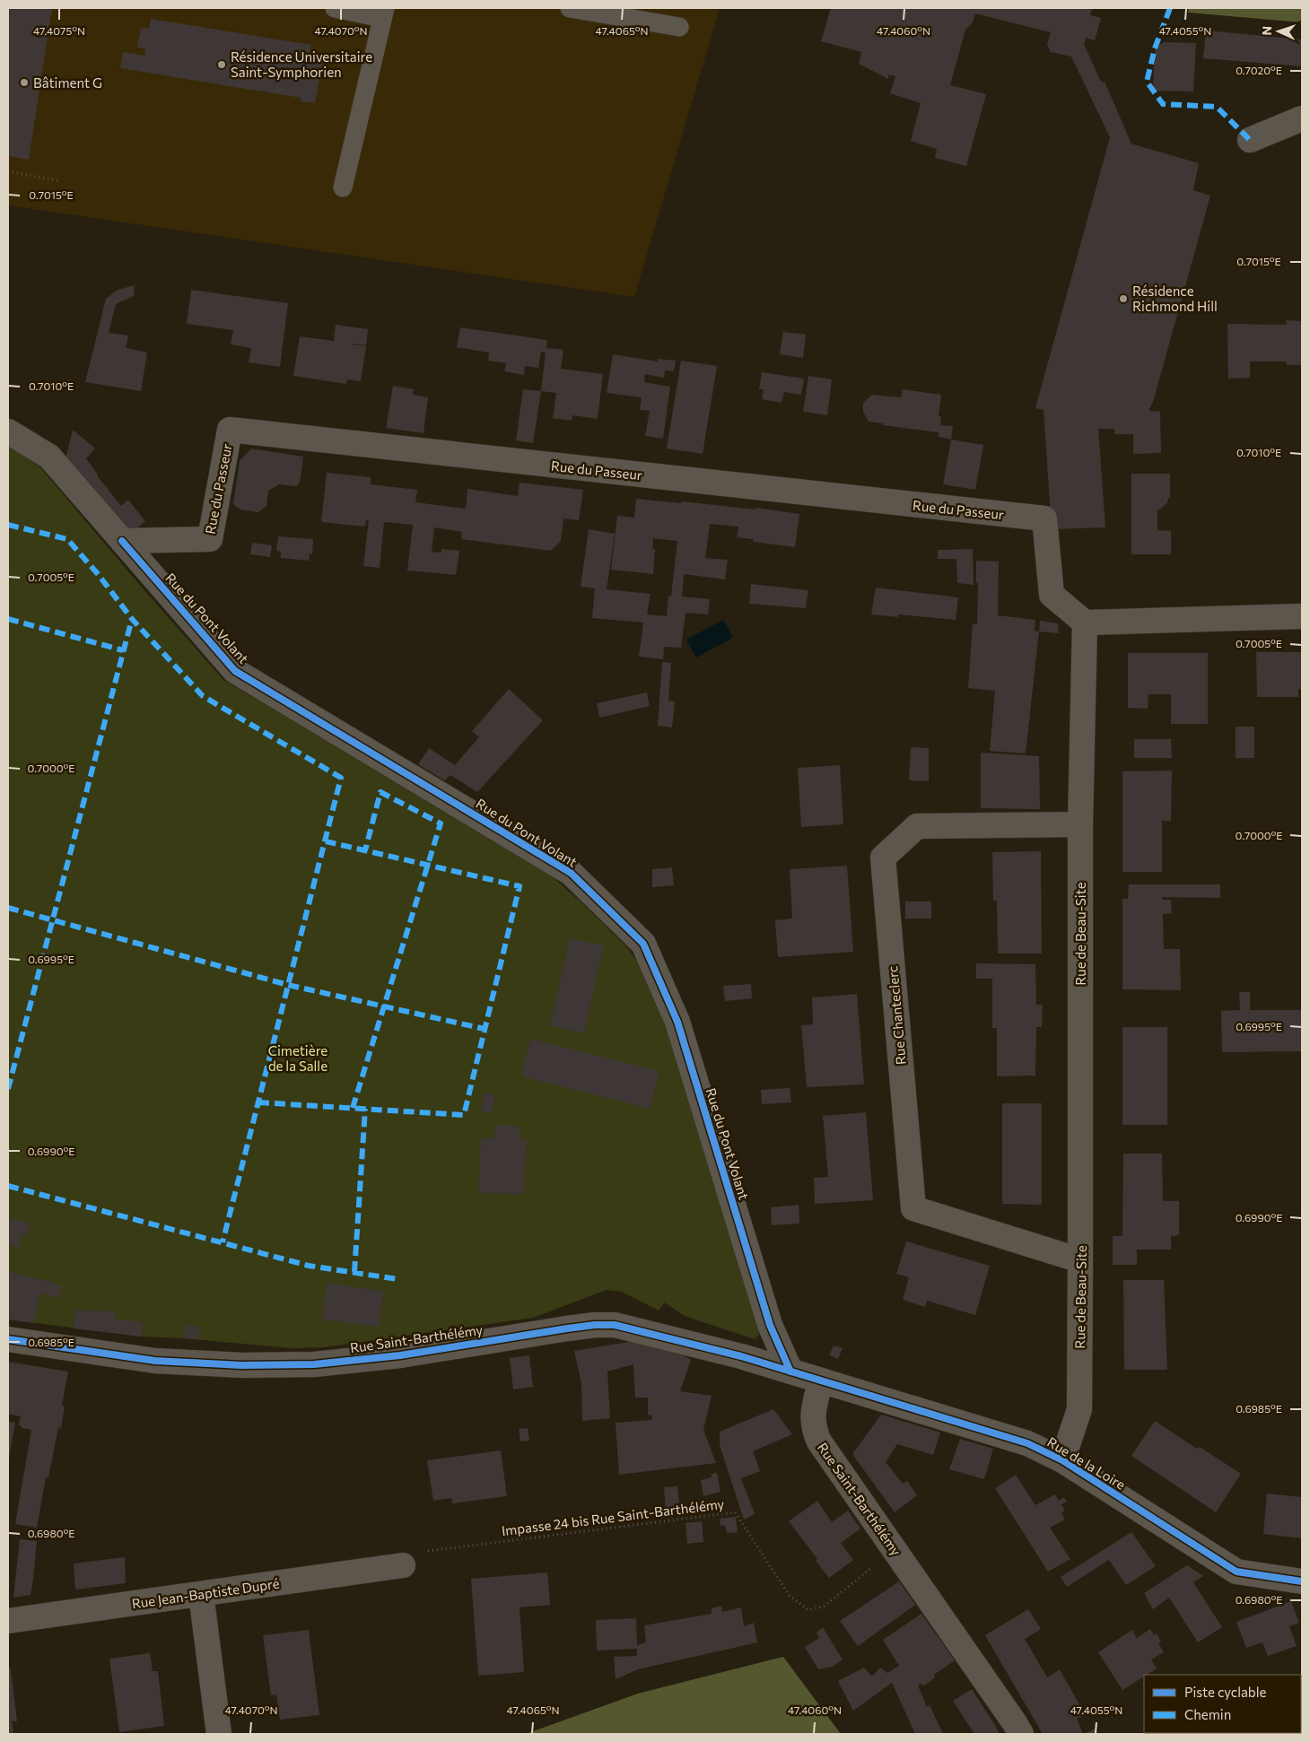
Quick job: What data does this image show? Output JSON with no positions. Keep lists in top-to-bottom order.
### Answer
{
  "streets": {
    "street": [
      "Rue du Passeur",
      "Rue du Pont Volant",
      "Rue de Beau-Site",
      "Rue Chanteclerc",
      "Rue Saint-Barthélémy",
      "Rue de la Loire",
      "Rue Jean-Baptiste Dupré"
    ],
    "path": ["Impasse 24 bis Rue Saint-Barthélémy"]
  },
  "crossings": [
    ["Rue du Passeur", "Rue du Pont Volant"],
    ["Rue du Passeur", "Rue de Beau-Site"],
    ["Rue du Pont Volant", "Rue Saint-Barthélémy"],
    ["Rue de Beau-Site", "Rue Chanteclerc"],
    ["Rue de Beau-Site", "Rue de la Loire"],
    ["Rue Saint-Barthélémy", "Rue de la Loire"],
    ["Rue Saint-Barthélémy", "Impasse 24 bis Rue Saint-Barthélémy"],
    ["Impasse 24 bis Rue Saint-Barthélémy", "Rue Jean-Baptiste Dupré"]
  ],
  "parks": ["Cimetière de la Salle"],
  "places": ["Résidence Universitaire Saint-Symphorien", "Bâtiment G", "Résidence Richmond Hill"],
  "legend": ["Piste cyclable", "Chemin"],
  "north": "left",
  "coordinates": [
    "47.4075°N",
    "47.4070°N",
    "47.4065°N",
    "47.4060°N",
    "47.4055°N",
    "0.7020°E",
    "0.7015°E",
    "0.7010°E",
    "0.7005°E",
    "0.7000°E",
    "0.6995°E",
    "0.6990°E",
    "0.6985°E",
    "0.6980°E"
  ]
}
